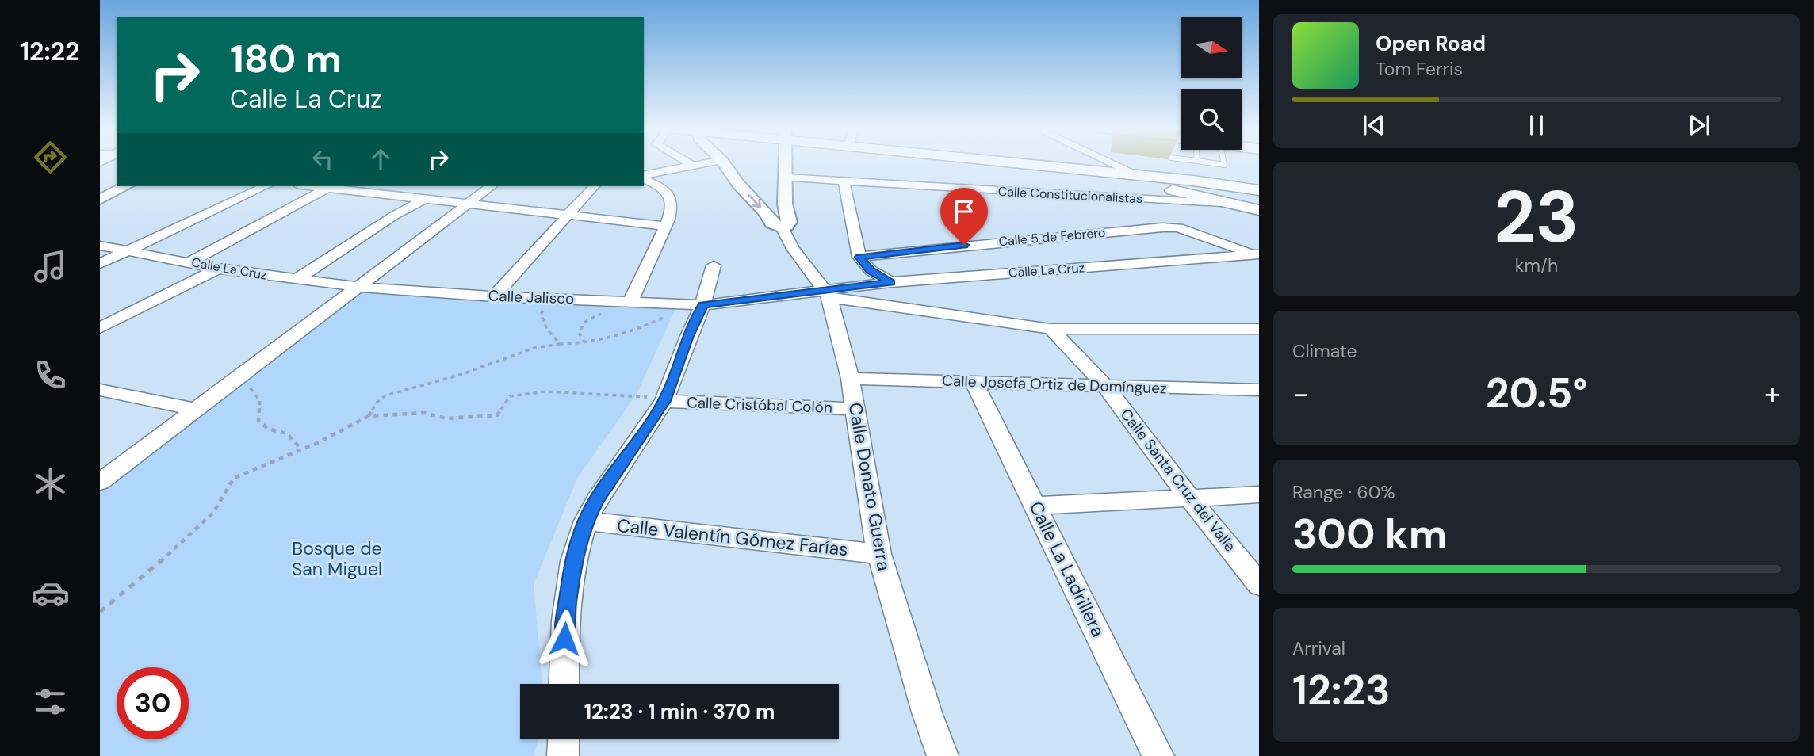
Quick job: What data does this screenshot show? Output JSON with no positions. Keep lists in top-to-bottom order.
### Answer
{
  "streets": {
    "street": [
      "Calle Constitucionalistas",
      "Calle 5 de Febrero",
      "Calle La Cruz",
      "Calle Jalisco",
      "Calle Josefa Ortiz de Domínguez",
      "Calle Cristóbal Colón",
      "Calle Santa Cruz del Valle",
      "Calle Donato Guerra",
      "Calle Valentín Gómez Farías",
      "Calle La Ladrillera"
    ]
  },
  "crossings": [
    ["Calle 5 de Febrero", "Calle La Cruz"],
    ["Calle La Cruz", "Calle Jalisco"],
    ["Calle La Cruz", "Calle Santa Cruz del Valle"],
    ["Calle La Cruz", "Calle Donato Guerra"],
    ["Calle Josefa Ortiz de Domínguez", "Calle Santa Cruz del Valle"],
    ["Calle Josefa Ortiz de Domínguez", "Calle Donato Guerra"],
    ["Calle Josefa Ortiz de Domínguez", "Calle La Ladrillera"],
    ["Calle Cristóbal Colón", "Calle Donato Guerra"],
    ["Calle Donato Guerra", "Calle Valentín Gómez Farías"]
  ],
  "parks": ["Bosque de San Miguel"],
  "north": "right",
  "page": {
    "tabs": "12:22",
    "turn": ["180 m", "Calle La Cruz"],
    "song": ["Open Road", "Tom Ferris"],
    "tile": [
      ["23", "km/h"],
      "Climate",
      ["Range · 60%", "300 km"],
      ["Arrival", "12:23"]
    ],
    "heat": ["−", "20.5°", "+"],
    "limit": "30",
    "trip": "12:23 · 1 min · 370 m"
  }
}
